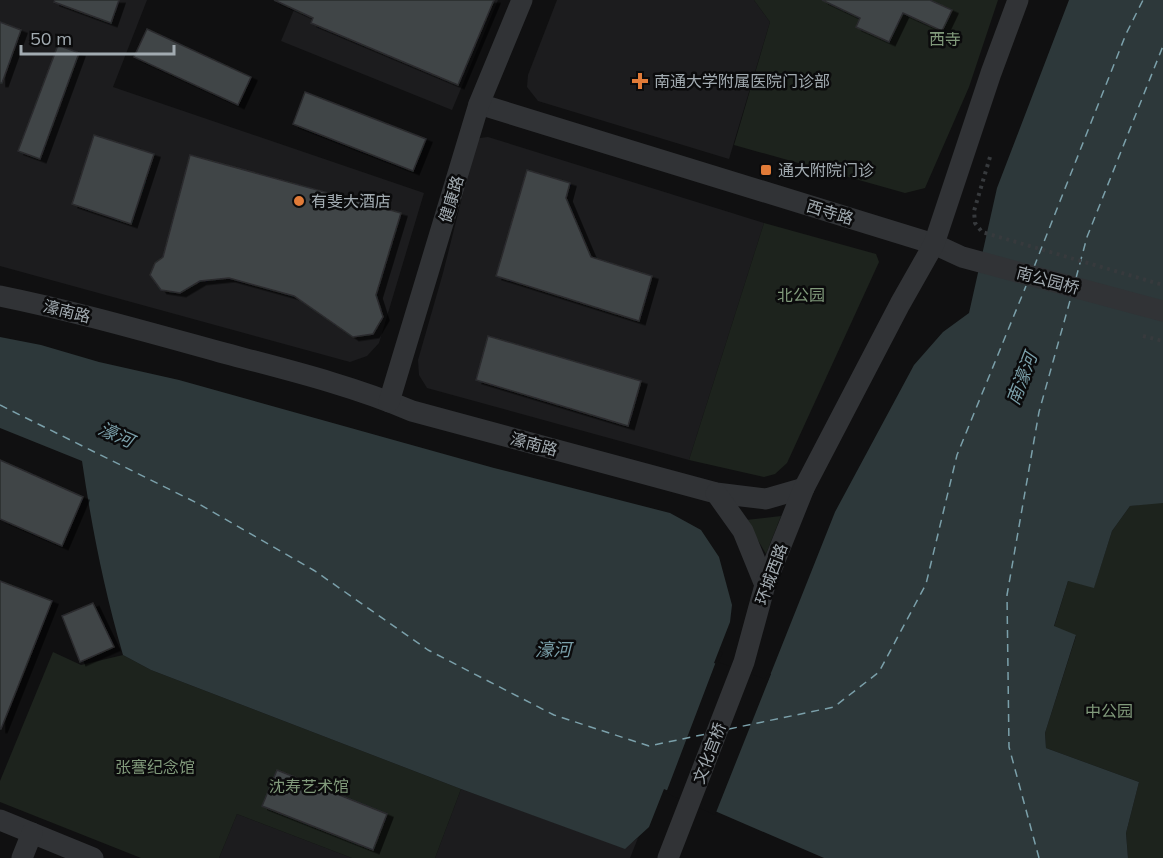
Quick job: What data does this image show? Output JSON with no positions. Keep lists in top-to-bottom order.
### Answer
{
  "streets": {
    "street": [
      "健康路",
      "西寺路",
      "南公园桥",
      "濠南路",
      "环城西路",
      "文化宫桥"
    ]
  },
  "crossings": [
    ["健康路", "西寺路"],
    ["健康路", "濠南路"],
    ["西寺路", "南公园桥"],
    ["濠南路", "环城西路"],
    ["环城西路", "文化宫桥"]
  ],
  "water": ["南濠河", "濠河"],
  "parks": [
    "西寺",
    "北公园",
    "中公园",
    "张謇纪念馆",
    "沈寿艺术馆"
  ],
  "places": {
    "health": ["南通大学附属医院门诊部"],
    "transit": ["通大附院门诊"],
    "other": ["有斐大酒店"]
  },
  "scale_bar": "50 m"
}
